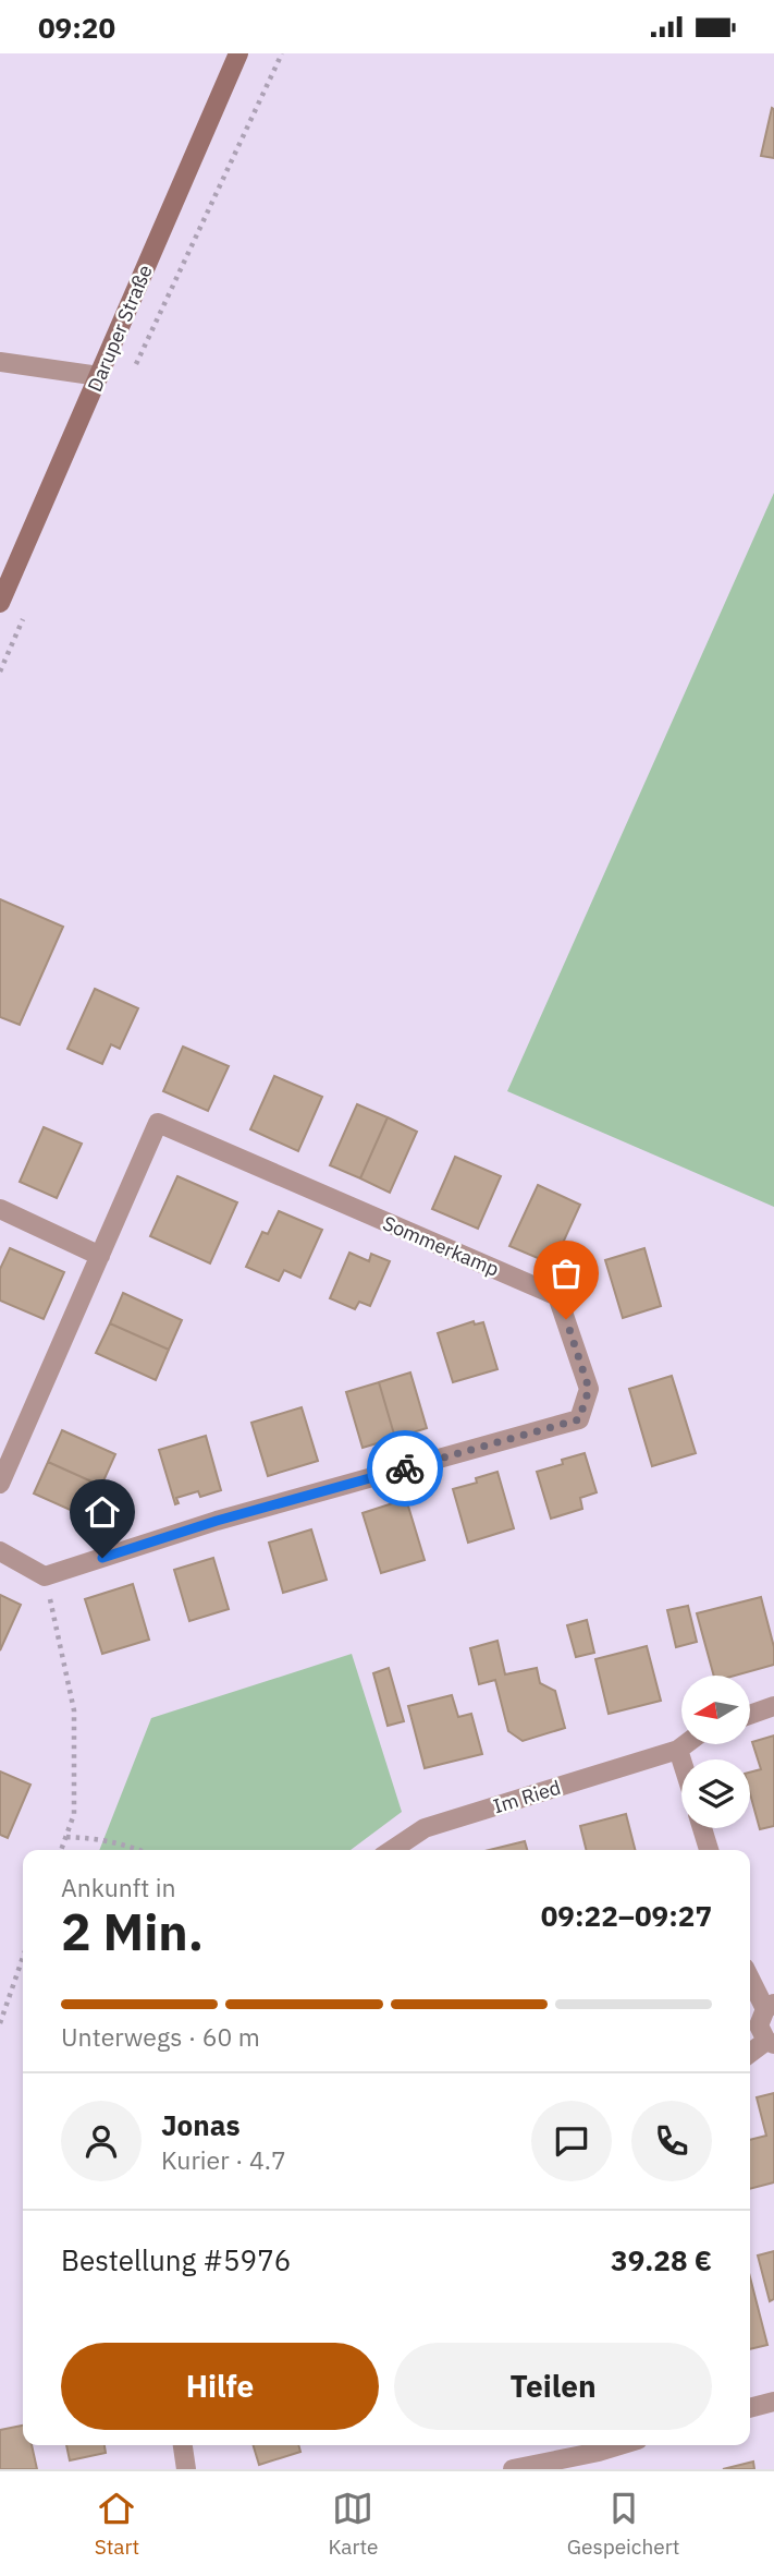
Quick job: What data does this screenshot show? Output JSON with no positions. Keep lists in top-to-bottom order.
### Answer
{
  "streets": {
    "street": ["Daruper Straße", "Sommerkamp", "Im Ried"]
  },
  "north": "left",
  "page": {
    "status": "09:20",
    "heading": ["2 Min.", "Ankunft in", "09:22–09:27"],
    "panel": [
      "Jonas",
      "Kurier · 4.7",
      "Bestellung #5976",
      "39.28 €"
    ],
    "bar": "Unterwegs · 60 m",
    "buttons": ["Hilfe", "Teilen"],
    "tabs": ["Start", "Karte", "Gespeichert"]
  }
}
